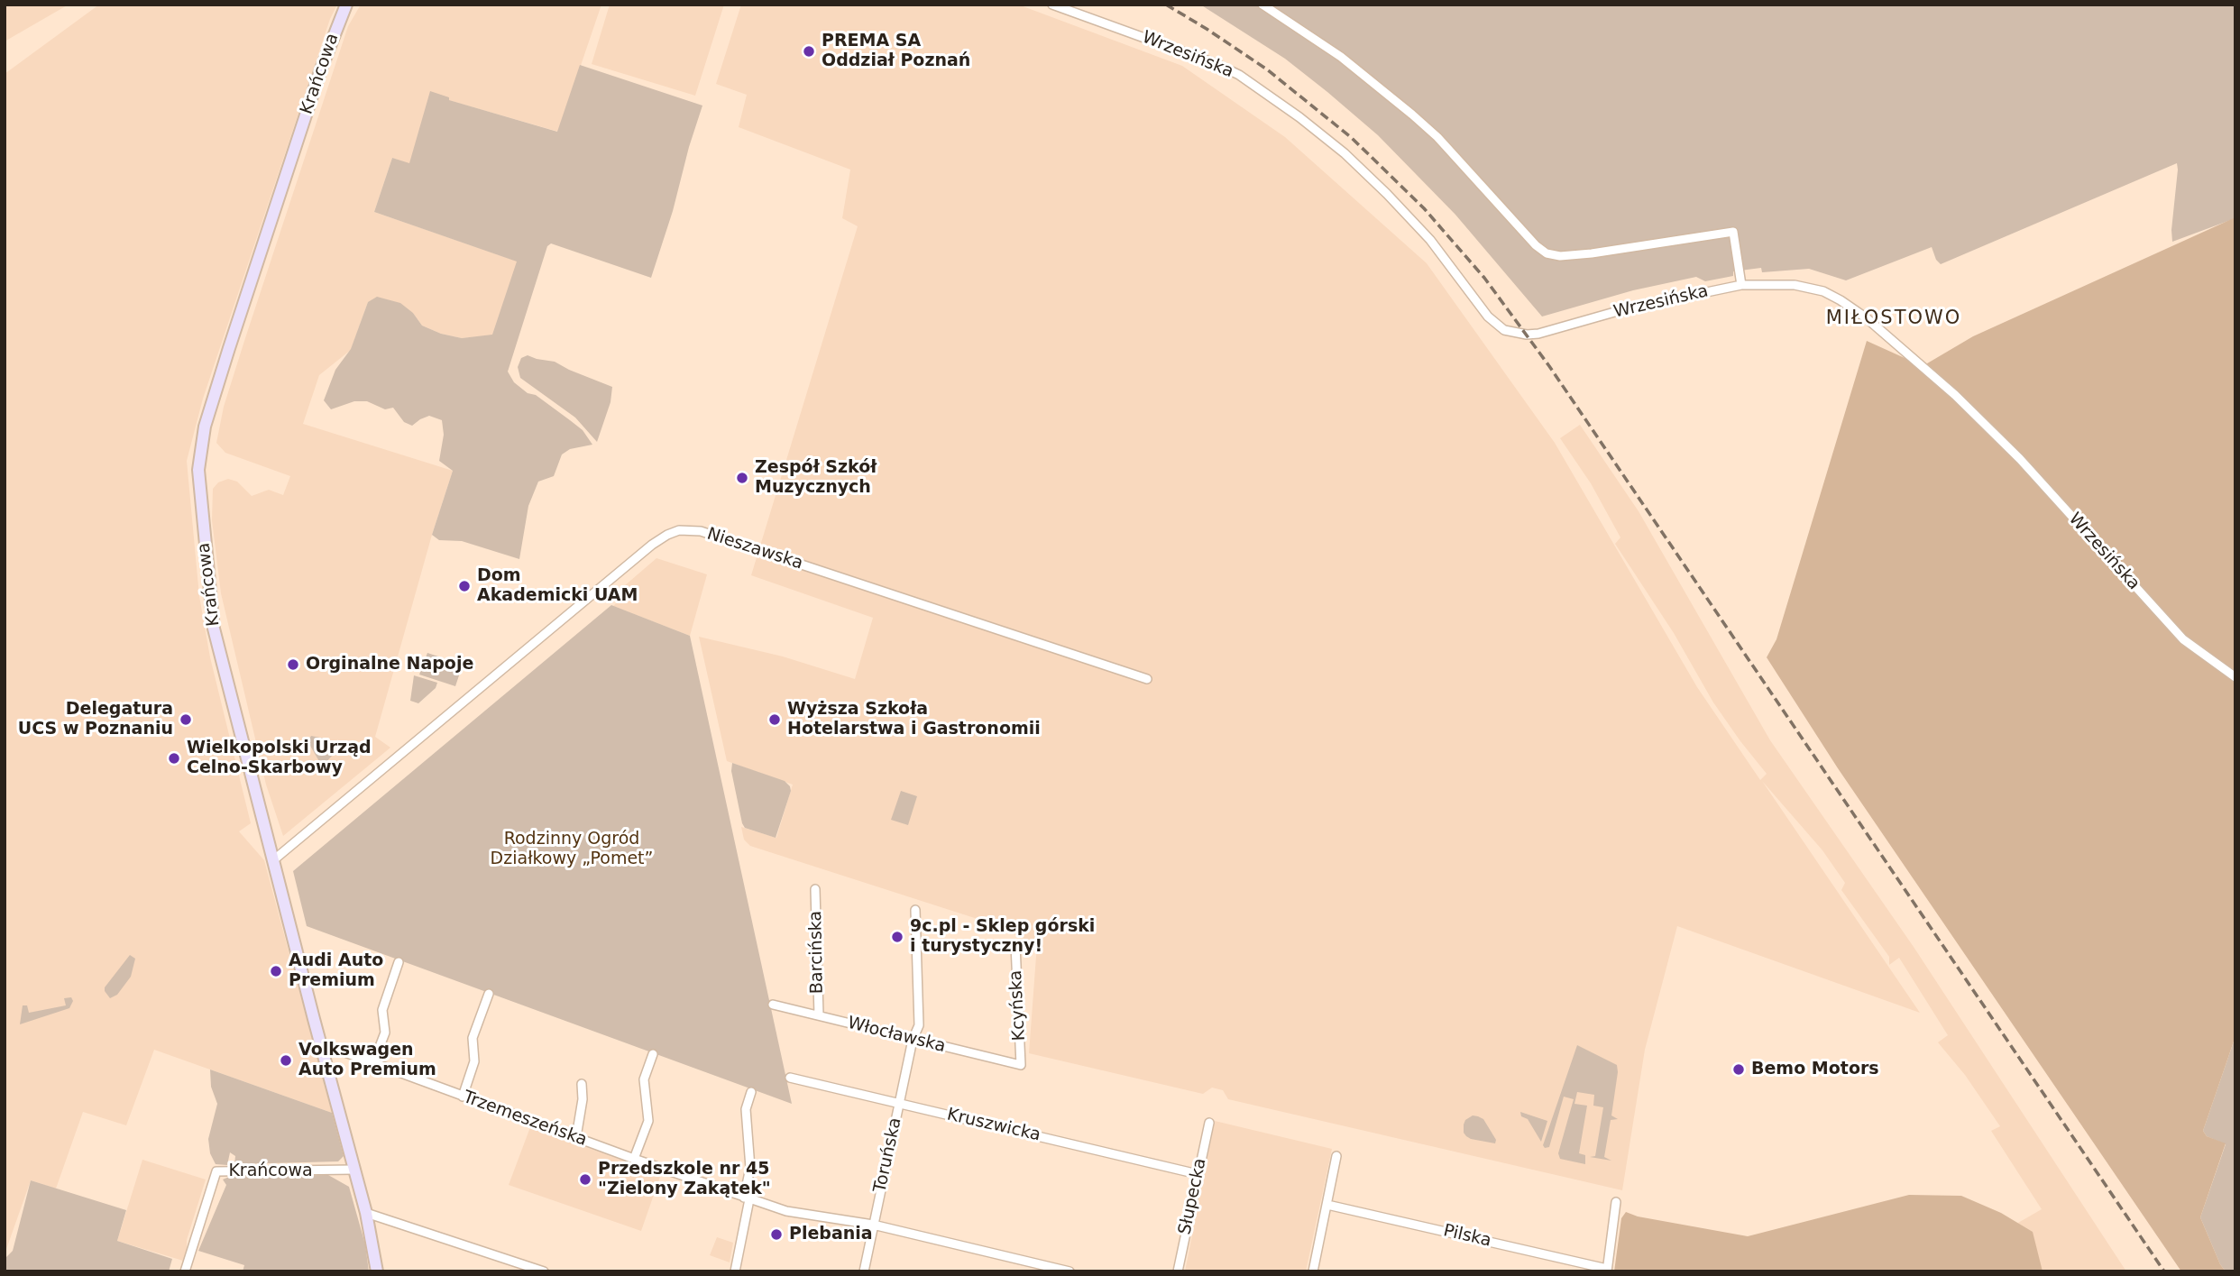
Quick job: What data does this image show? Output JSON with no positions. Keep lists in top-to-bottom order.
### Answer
{
  "streets": {
    "street": [
      "Wrzesińska",
      "Krańcowa",
      "Nieszawska",
      "Barcińska",
      "Kcyńska",
      "Włocławska",
      "Trzemeszeńska",
      "Kruszwicka",
      "Toruńska",
      "Słupecka",
      "Pilska"
    ]
  },
  "crossings": [
    ["Krańcowa", "Nieszawska"],
    ["Krańcowa", "Trzemeszeńska"],
    ["Barcińska", "Włocławska"],
    ["Kcyńska", "Włocławska"],
    ["Włocławska", "Toruńska"],
    ["Trzemeszeńska", "Toruńska"],
    ["Kruszwicka", "Toruńska"],
    ["Kruszwicka", "Słupecka"]
  ],
  "districts": ["MIŁOSTOWO"],
  "parks": ["Rodzinny Ogród Działkowy „Pomet”"],
  "places": [
    "PREMA SA Oddział Poznań",
    "Zespół Szkół Muzycznych",
    "Dom Akademicki UAM",
    "Orginalne Napoje",
    "Delegatura UCS w Poznaniu",
    "Wyższa Szkoła Hotelarstwa i Gastronomii",
    "Wielkopolski Urząd Celno-Skarbowy",
    "9c.pl - Sklep górski i turystyczny!",
    "Audi Auto Premium",
    "Volkswagen Auto Premium",
    "Bemo Motors",
    "Przedszkole nr 45 \"Zielony Zakątek\"",
    "Plebania"
  ]
}
